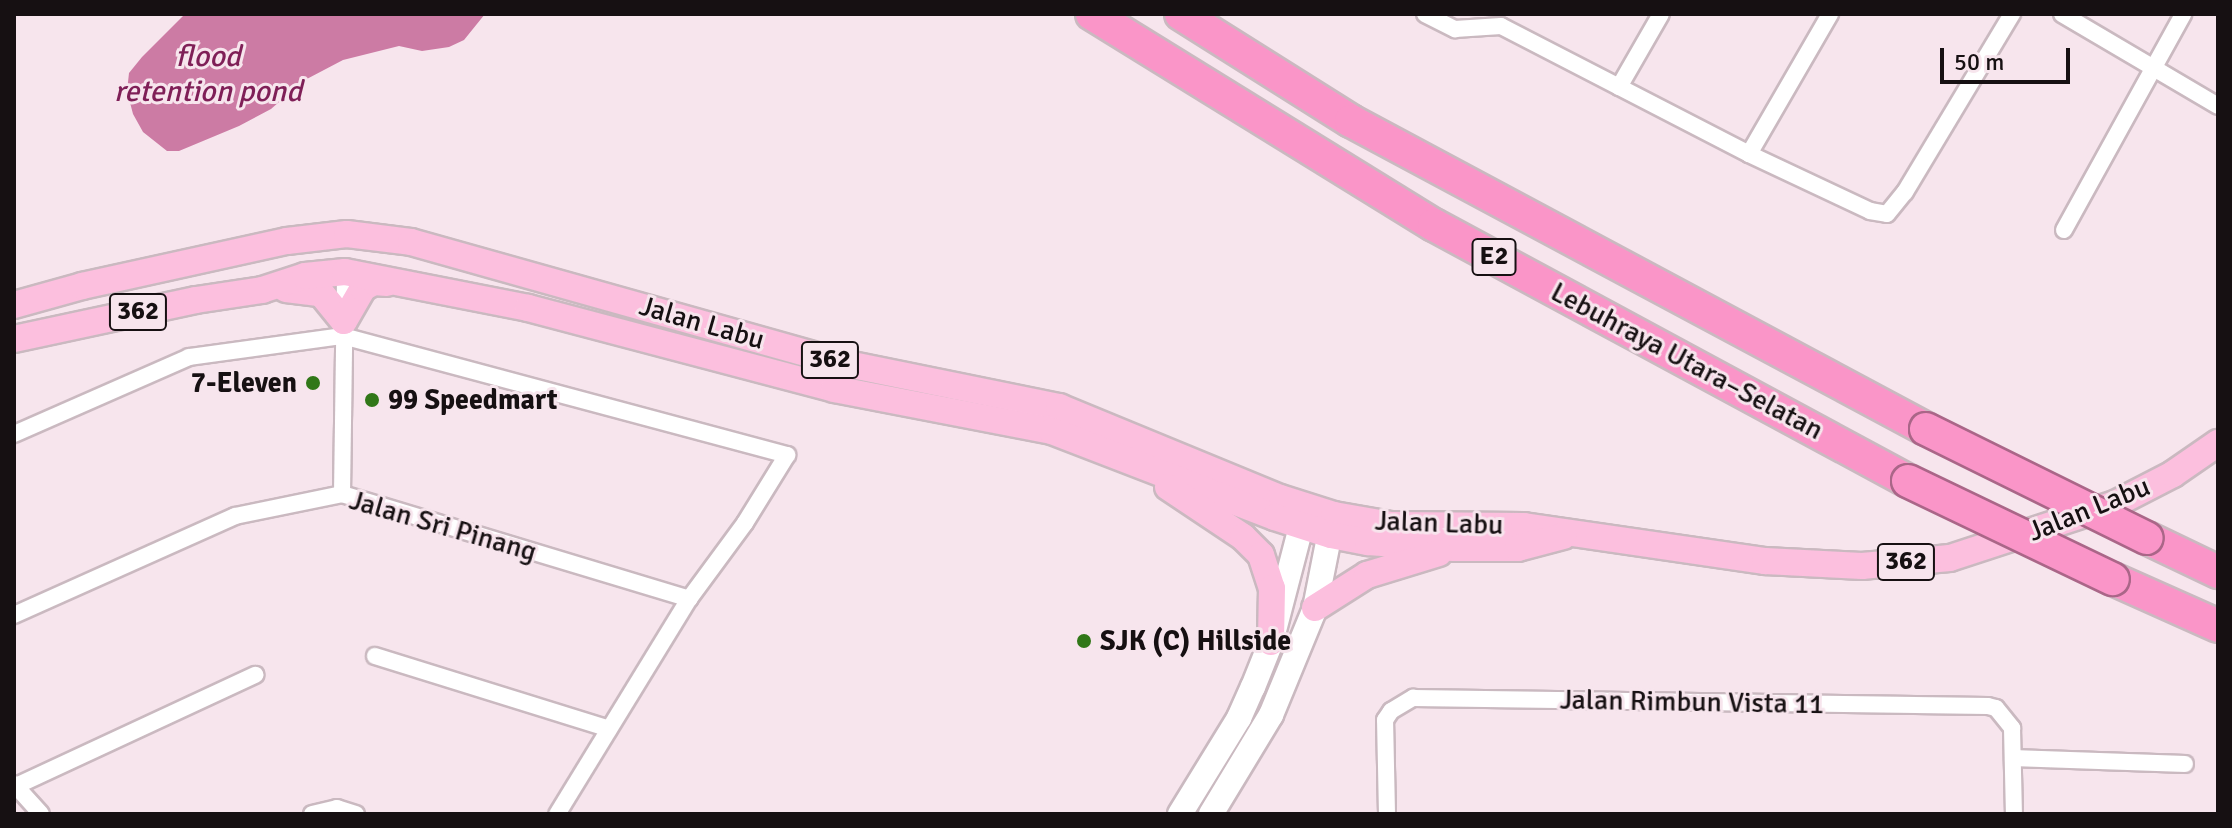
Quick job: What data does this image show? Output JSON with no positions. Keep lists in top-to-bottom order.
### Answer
{
  "streets": {
    "highway": ["E2", "Lebuhraya Utara–Selatan"],
    "main road": ["362", "Jalan Labu"],
    "street": ["Jalan Sri Pinang", "Jalan Rimbun Vista 11"]
  },
  "water": ["flood retention pond"],
  "places": ["7-Eleven", "99 Speedmart", "SJK (C) Hillside"],
  "scale_bar": "50 m"
}
